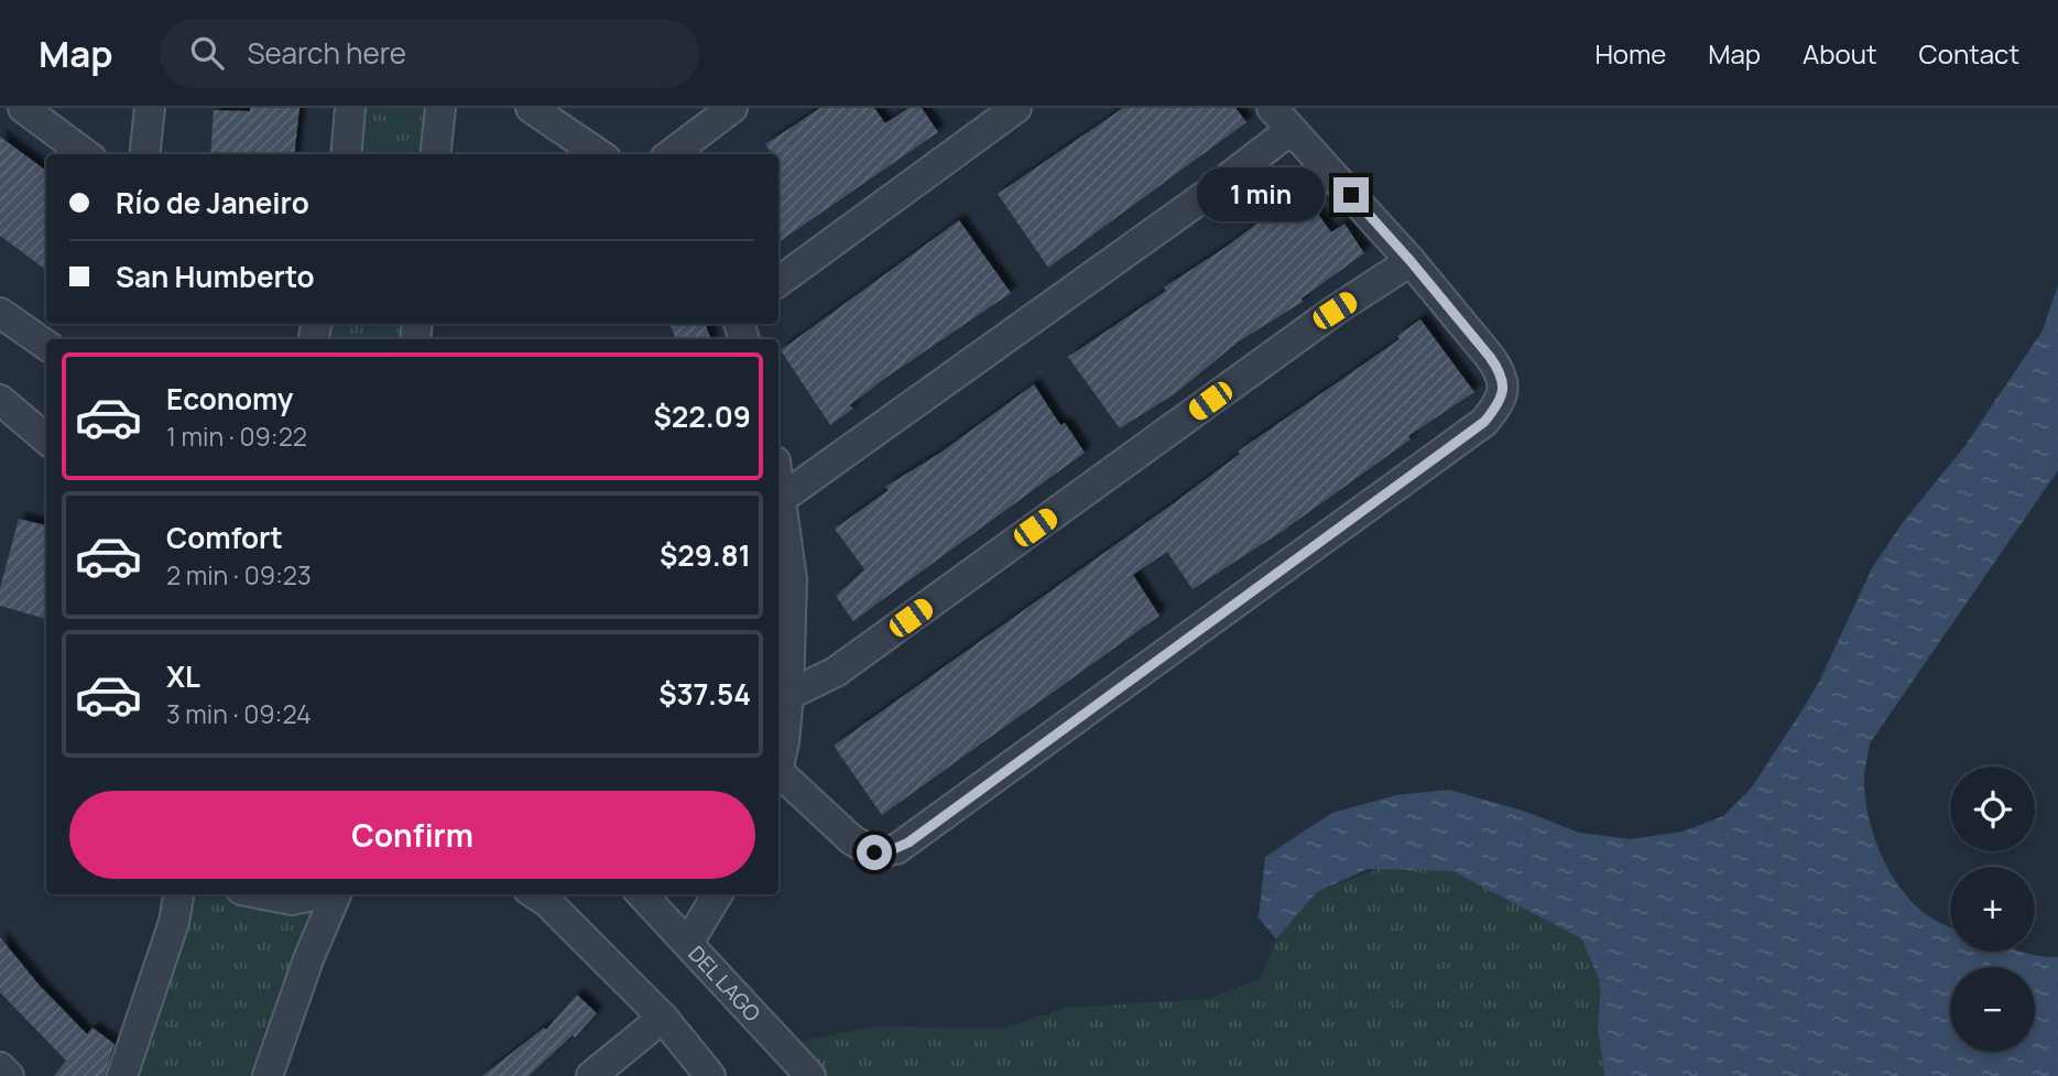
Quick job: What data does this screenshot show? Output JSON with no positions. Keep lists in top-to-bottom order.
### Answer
{
  "streets": {
    "street": ["DEL LAGO"]
  },
  "page": {
    "header": "Map",
    "search": "Search here",
    "nav": [
      "Home",
      "Map",
      "About",
      "Contact"
    ],
    "banner": ["Río de Janeiro", "San Humberto"],
    "bubble": "1 min",
    "list": [
      {
        "name": "Economy",
        "note": "1 min · 09:22",
        "value": "$22.09"
      },
      {
        "name": "Comfort",
        "note": "2 min · 09:23",
        "value": "$29.81"
      },
      {
        "name": "XL",
        "note": "3 min · 09:24",
        "value": "$37.54"
      }
    ],
    "map_buttons": ["+", "−"],
    "buttons": "Confirm"
  }
}
